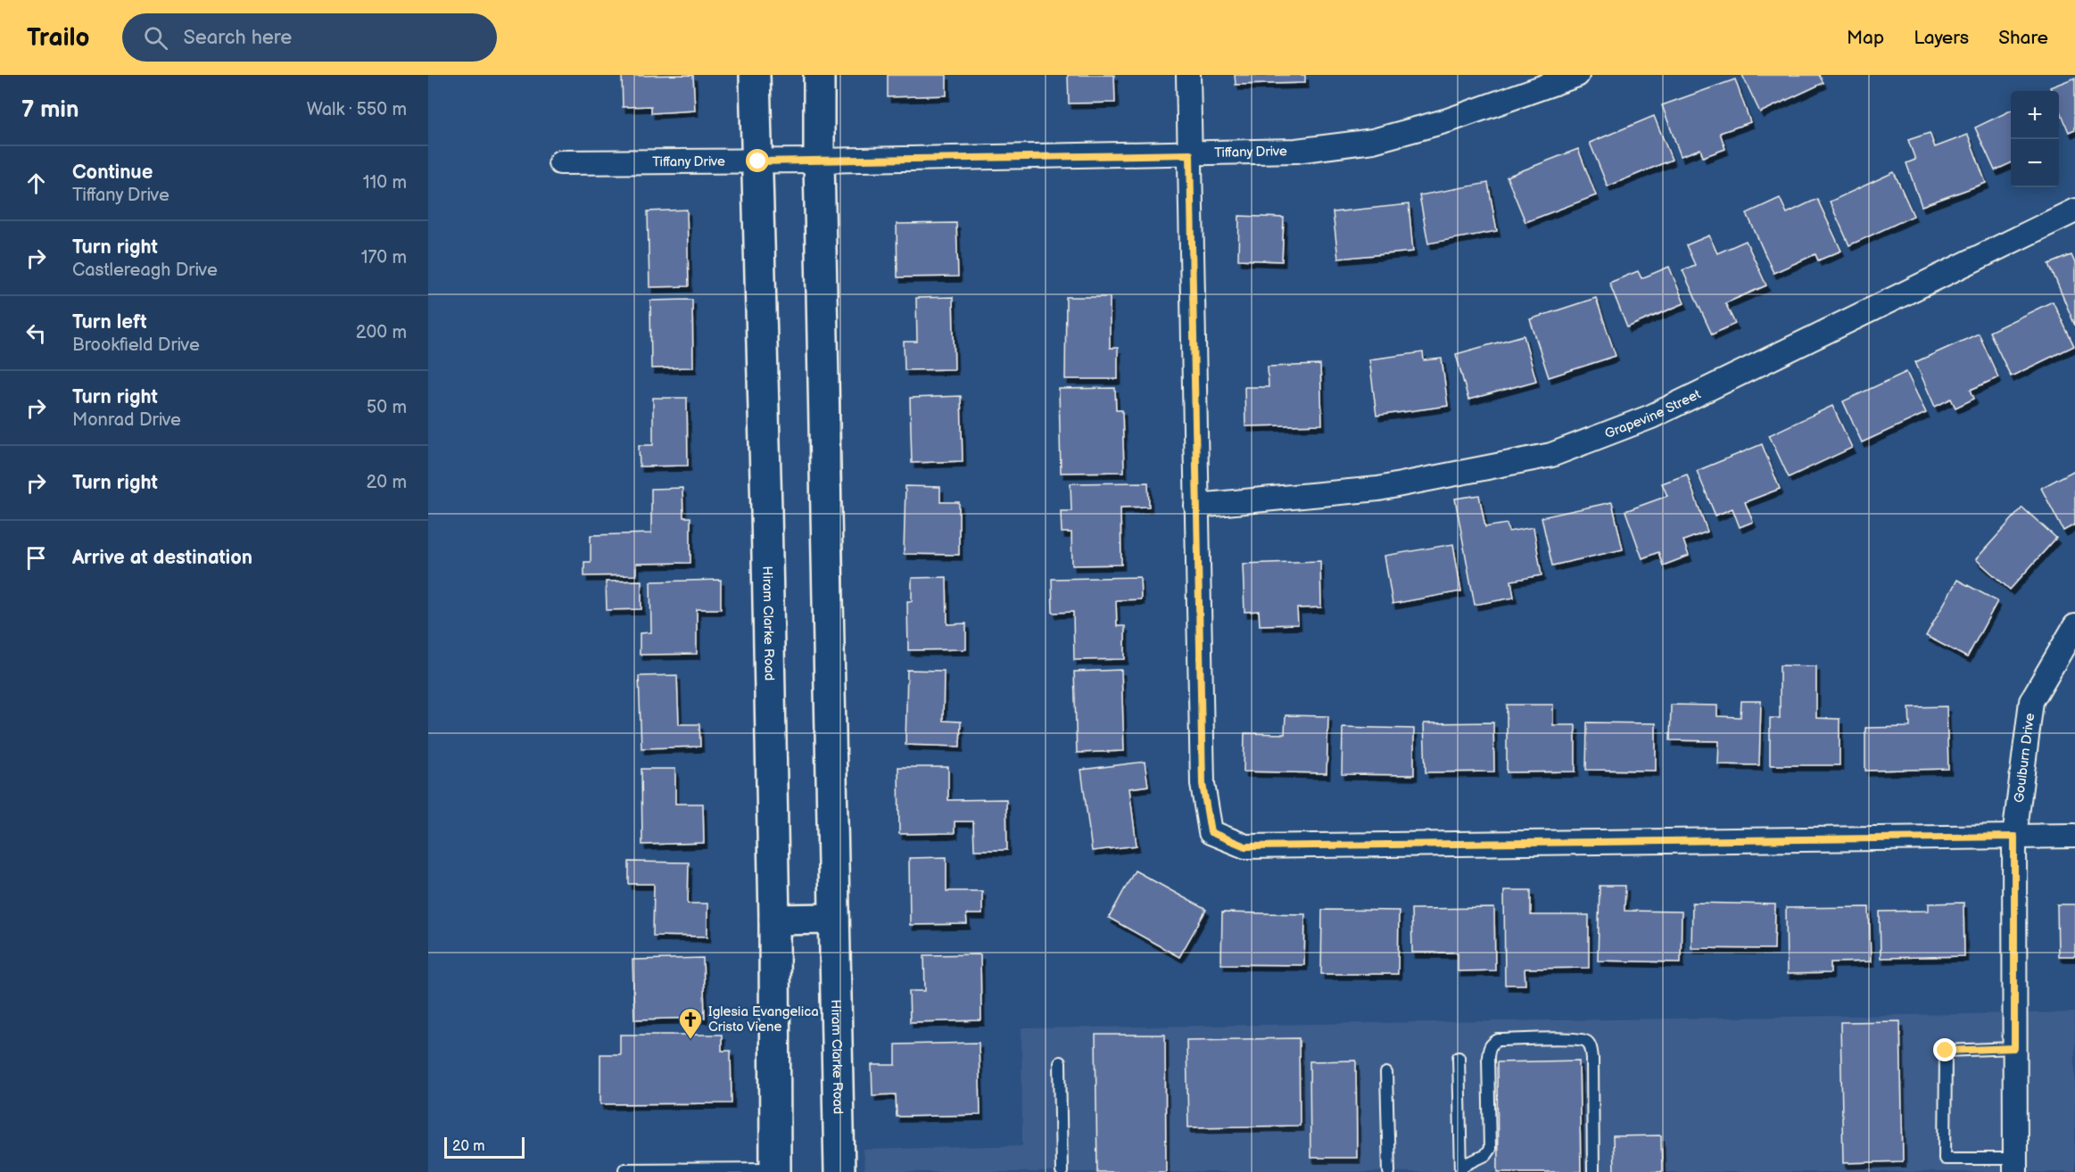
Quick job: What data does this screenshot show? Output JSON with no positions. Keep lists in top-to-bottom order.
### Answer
{
  "streets": {
    "main road": ["Hiram Clarke Road"],
    "street": ["Tiffany Drive", "Grapevine Street", "Goulburn Drive"]
  },
  "crossings": [
    ["Tiffany Drive", "Hiram Clarke Road"]
  ],
  "places": {
    "church": ["Iglesia Evangelica Cristo Viene"]
  },
  "scale_bar": "20 m",
  "page": {
    "header": "Trailo",
    "search": "Search here",
    "nav": ["Map", "Layers", "Share"],
    "heading": ["7 min", "Walk · 550 m"],
    "map_buttons": ["+", "−"],
    "list": [
      ["Continue", "Tiffany Drive", "110 m"],
      ["Turn right", "Castlereagh Drive", "170 m"],
      ["Turn left", "Brookfield Drive", "200 m"],
      ["Turn right", "Monrad Drive", "50 m"],
      ["Turn right", "20 m"],
      "Arrive at destination"
    ],
    "scale": "20 m"
  }
}
